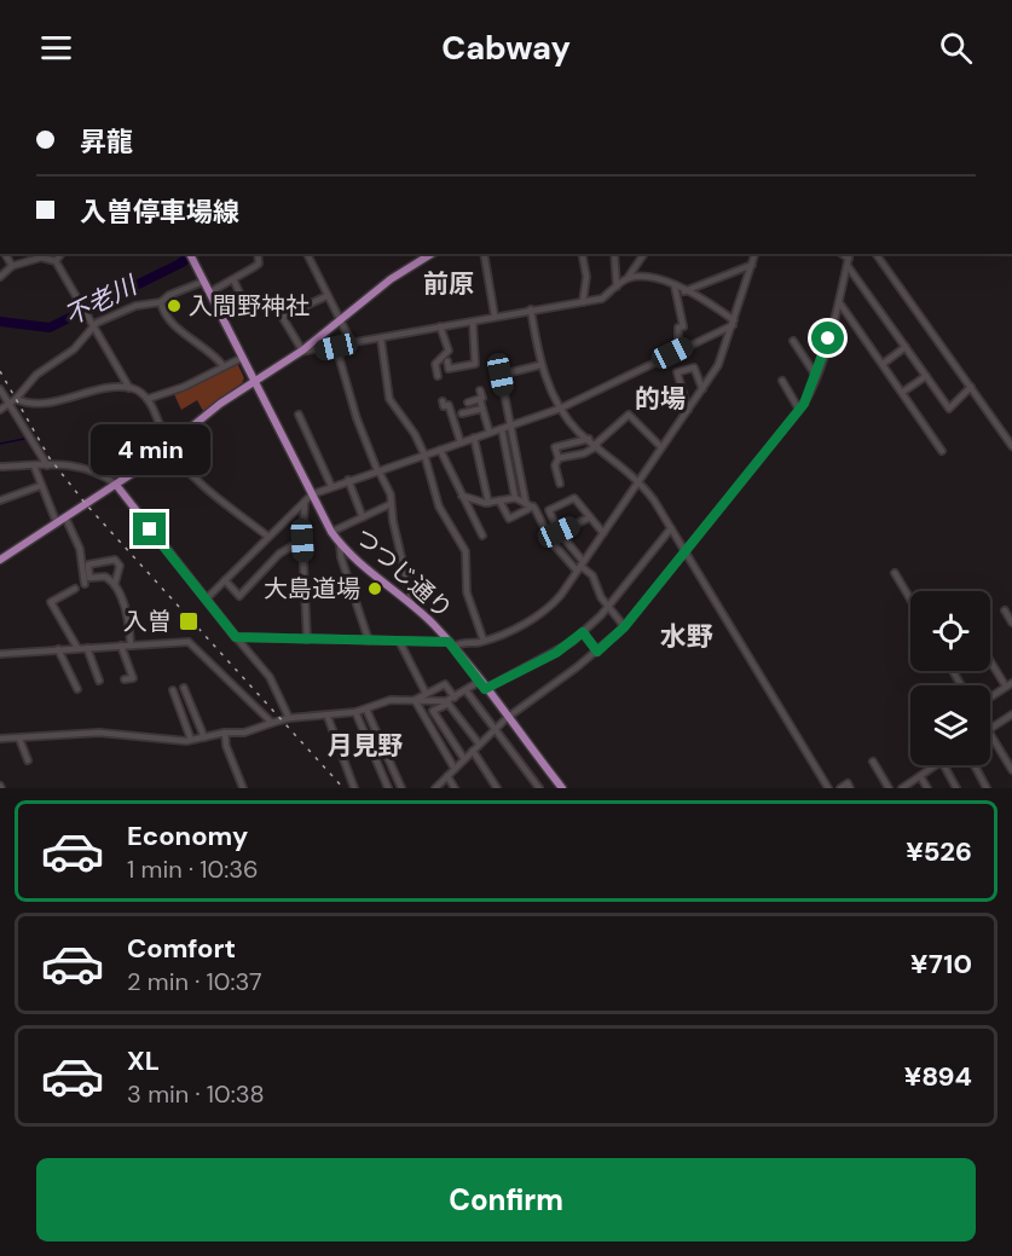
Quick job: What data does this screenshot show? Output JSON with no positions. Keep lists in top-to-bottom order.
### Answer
{
  "streets": {
    "main road": ["つつじ通り"]
  },
  "districts": [
    "前原",
    "的場",
    "水野",
    "月見野"
  ],
  "water": ["不老川"],
  "places": {
    "other": ["入間野神社", "大島道場"],
    "transit": ["入曽"]
  },
  "page": {
    "header": "Cabway",
    "banner": ["昇龍", "入曽停車場線"],
    "bubble": "4 min",
    "list": [
      {
        "name": "Economy",
        "note": "1 min · 10:36",
        "value": "¥526"
      },
      {
        "name": "Comfort",
        "note": "2 min · 10:37",
        "value": "¥710"
      },
      {
        "name": "XL",
        "note": "3 min · 10:38",
        "value": "¥894"
      }
    ],
    "buttons": "Confirm"
  }
}
